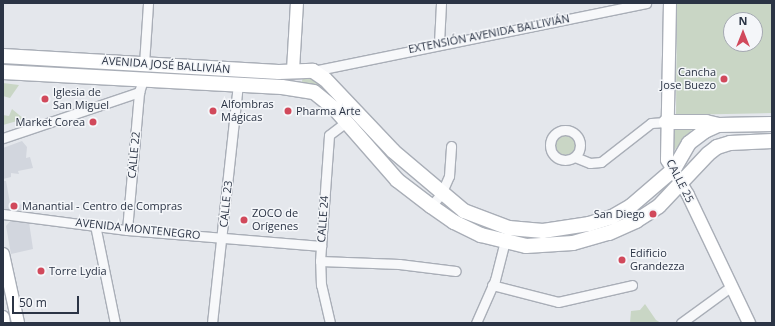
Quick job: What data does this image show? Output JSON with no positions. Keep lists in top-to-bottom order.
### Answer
{
  "streets": {
    "main road": ["AVENIDA JOSÉ BALLIVIÁN"],
    "street": [
      "EXTENSIÓN AVENIDA BALLIVIÁN",
      "CALLE 22",
      "CALLE 25",
      "CALLE 23",
      "CALLE 24",
      "AVENIDA MONTENEGRO"
    ]
  },
  "crossings": [
    ["EXTENSIÓN AVENIDA BALLIVIÁN", "AVENIDA JOSÉ BALLIVIÁN"],
    ["AVENIDA JOSÉ BALLIVIÁN", "CALLE 22"],
    ["AVENIDA JOSÉ BALLIVIÁN", "CALLE 23"],
    ["AVENIDA JOSÉ BALLIVIÁN", "CALLE 24"],
    ["CALLE 22", "AVENIDA MONTENEGRO"],
    ["CALLE 23", "AVENIDA MONTENEGRO"],
    ["CALLE 24", "AVENIDA MONTENEGRO"]
  ],
  "places": [
    "Cancha Jose Buezo",
    "Iglesia de San Miguel",
    "Alfombras Mágicas",
    "Pharma Arte",
    "Market Corea",
    "Manantial - Centro de Compras",
    "San Diego",
    "ZOCO de Orígenes",
    "Edificio Grandezza",
    "Torre Lydia"
  ],
  "scale_bar": "50 m",
  "north": "top"
}
